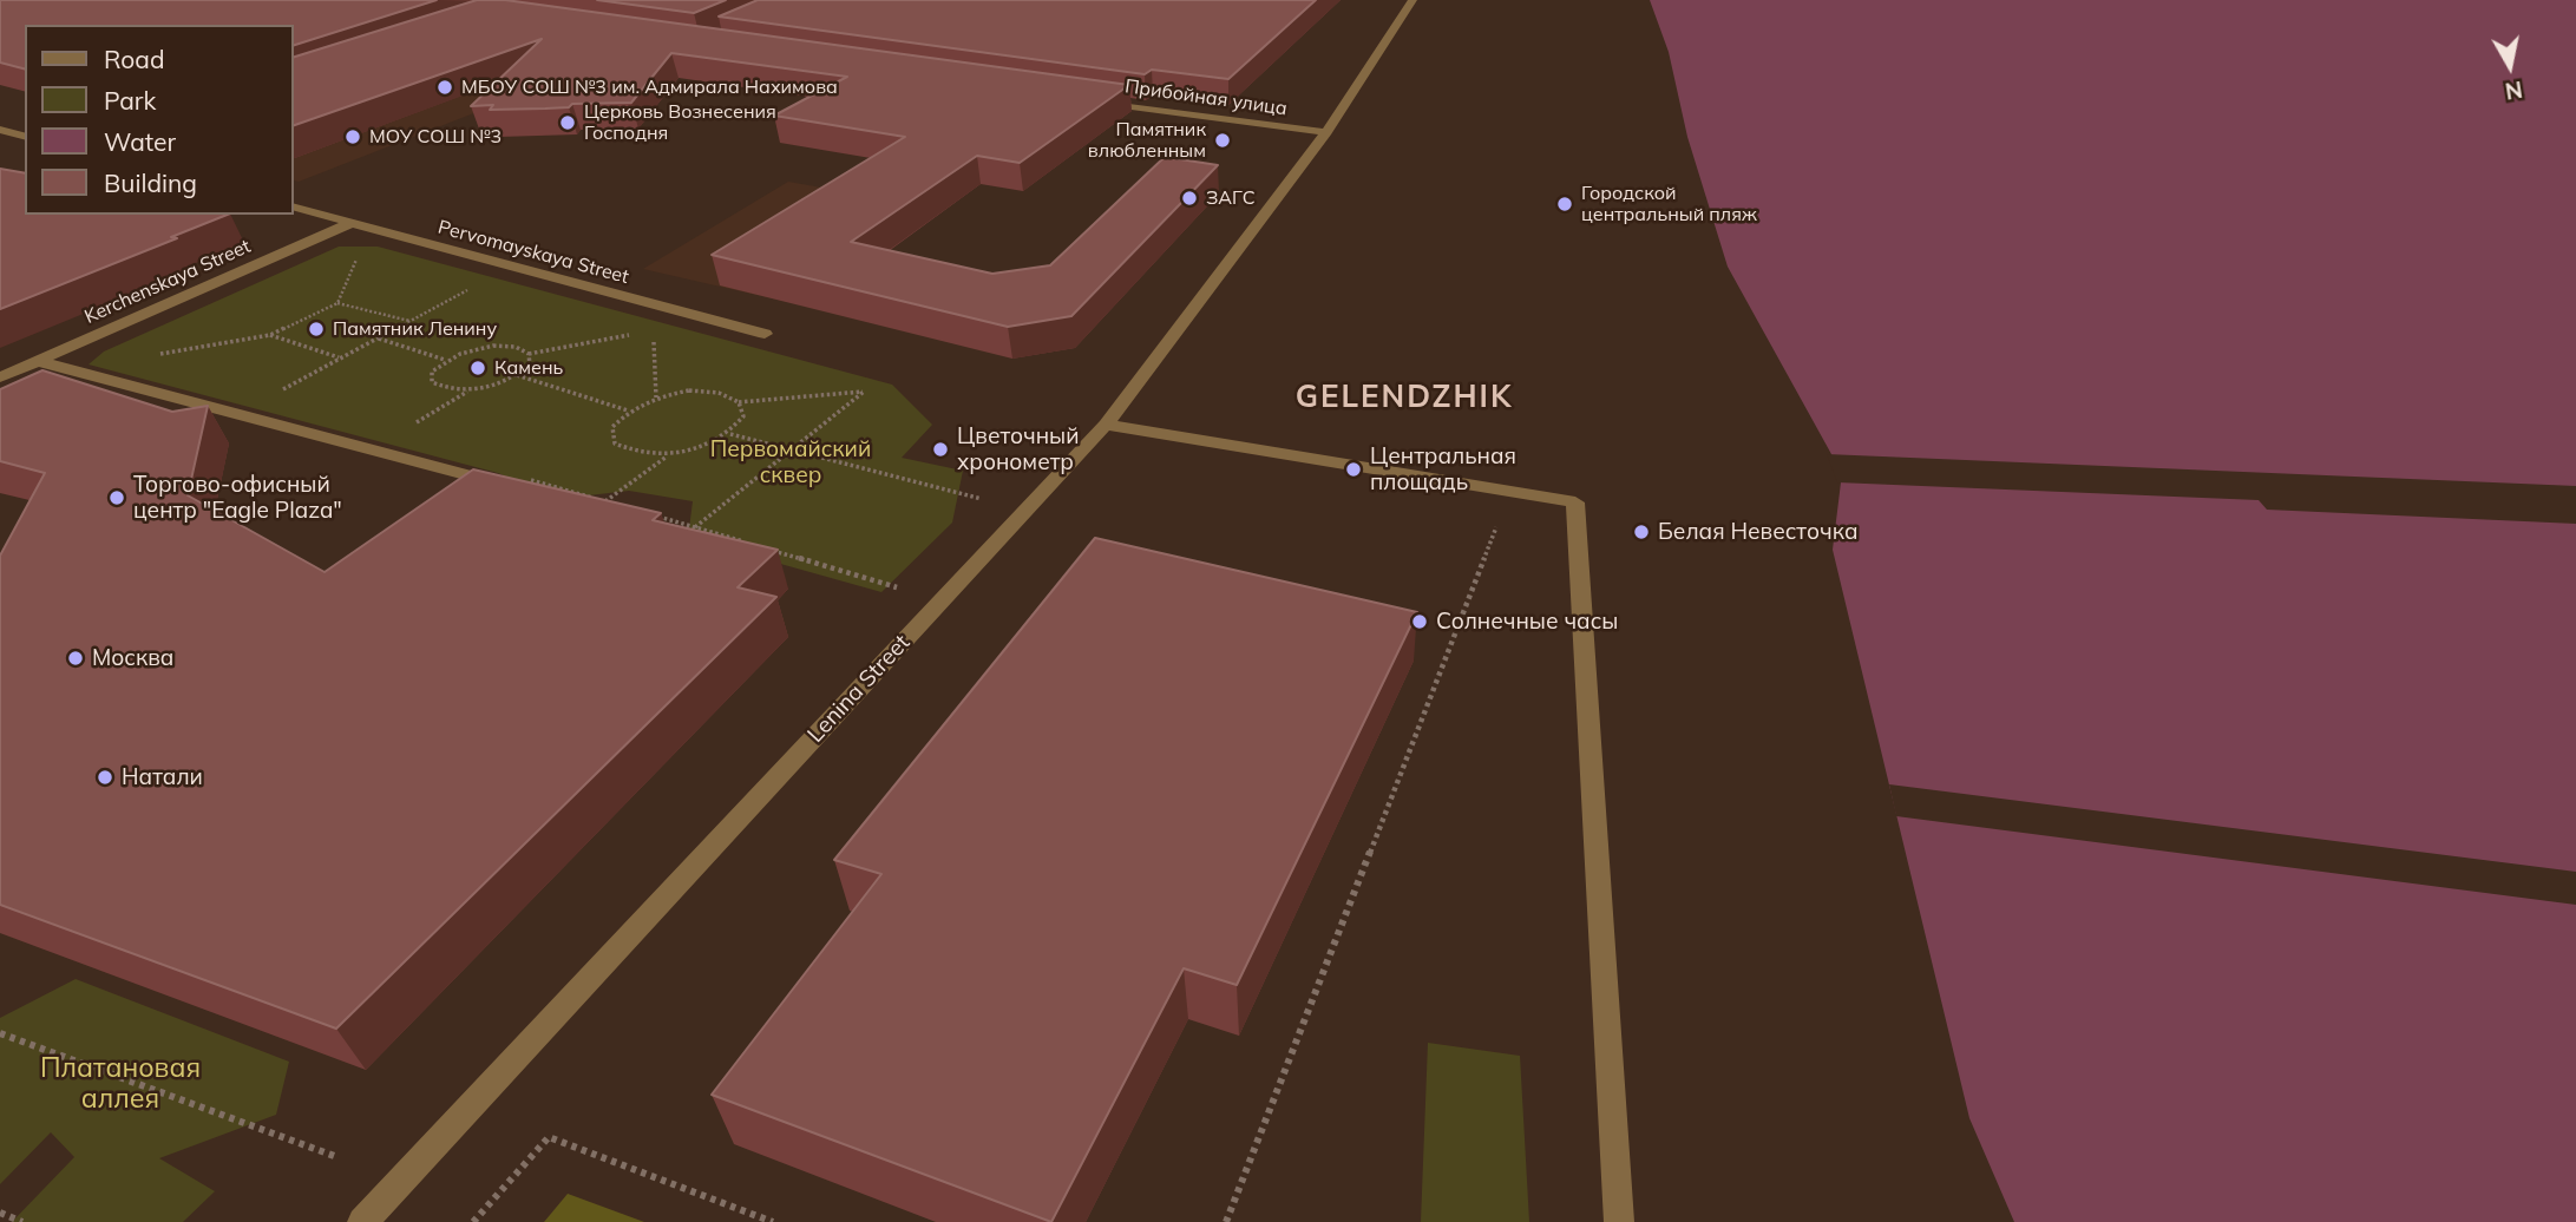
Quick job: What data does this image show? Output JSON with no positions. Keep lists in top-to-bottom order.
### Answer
{
  "streets": {
    "street": [
      "Прибойная улица",
      "Pervomayskaya Street",
      "Kerchenskaya Street",
      "Lenina Street"
    ]
  },
  "crossings": [
    ["Прибойная улица", "Lenina Street"],
    ["Pervomayskaya Street", "Kerchenskaya Street"]
  ],
  "districts": ["GELENDZHIK"],
  "parks": ["Первомайский сквер", "Платановая аллея"],
  "places": [
    "МБОУ СОШ №3 им. Адмирала Нахимова",
    "Церковь Вознесения Господня",
    "МОУ СОШ №3",
    "Памятник влюбленным",
    "ЗАГС",
    "Городской центральный пляж",
    "Памятник Ленину",
    "Камень",
    "Цветочный хронометр",
    "Центральная площадь",
    "Торгово-офисный центр \"Eagle Plaza\"",
    "Белая Невесточка",
    "Солнечные часы",
    "Москва",
    "Натали"
  ],
  "legend": [
    "Road",
    "Park",
    "Water",
    "Building"
  ],
  "north": "bottom"
}
